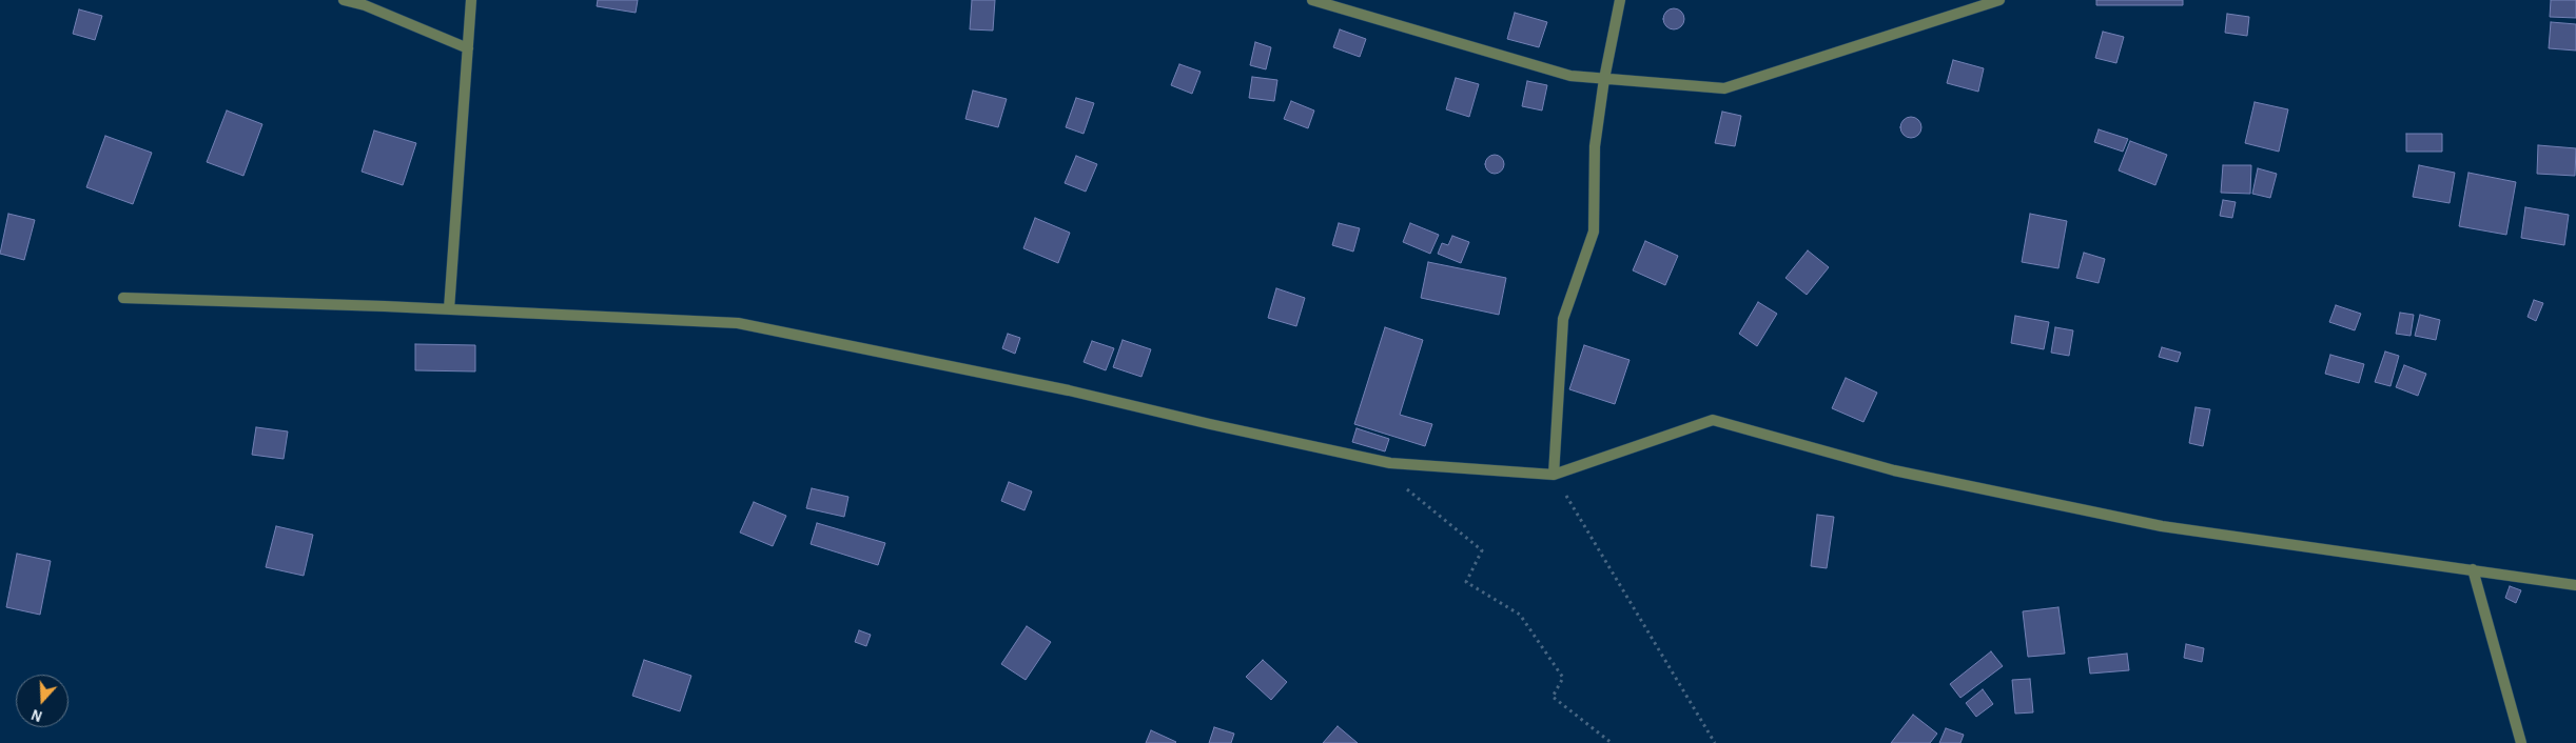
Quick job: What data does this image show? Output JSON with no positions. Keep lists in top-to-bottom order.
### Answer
{
  "north": "bottom"
}
